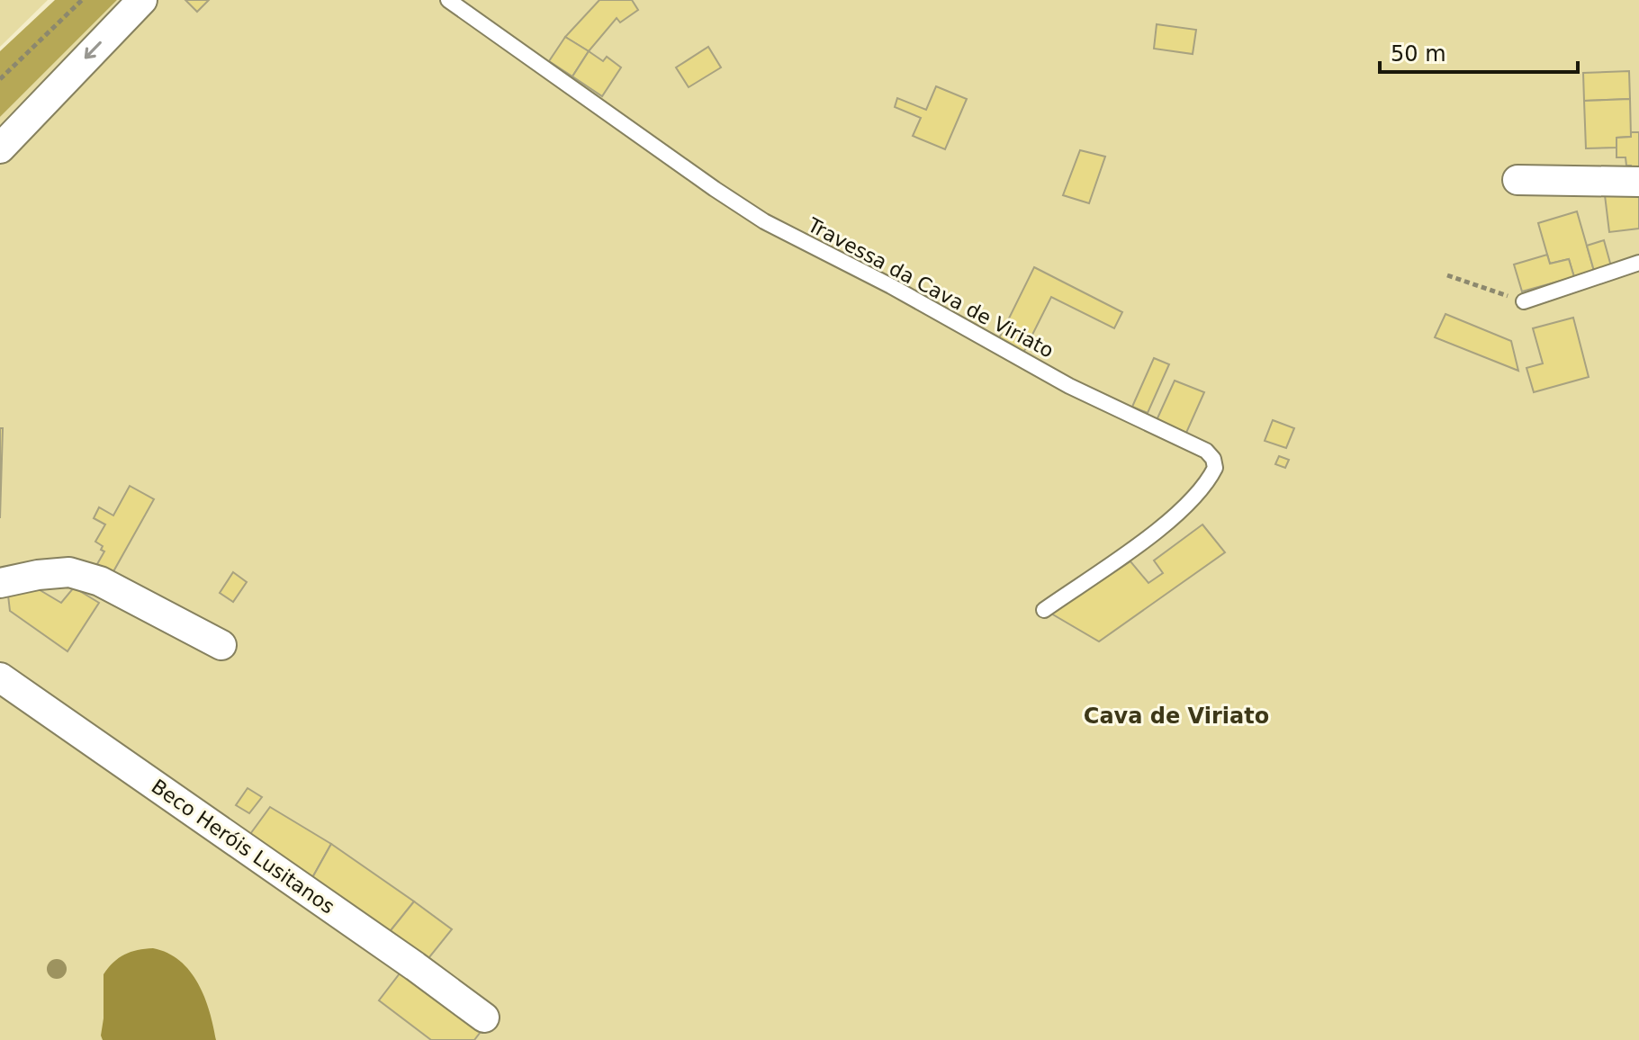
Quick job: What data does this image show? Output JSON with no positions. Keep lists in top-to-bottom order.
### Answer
{
  "streets": {
    "street": ["Beco Heróis Lusitanos"],
    "lane": ["Travessa da Cava de Viriato"]
  },
  "districts": ["Cava de Viriato"],
  "scale_bar": "50 m"
}
